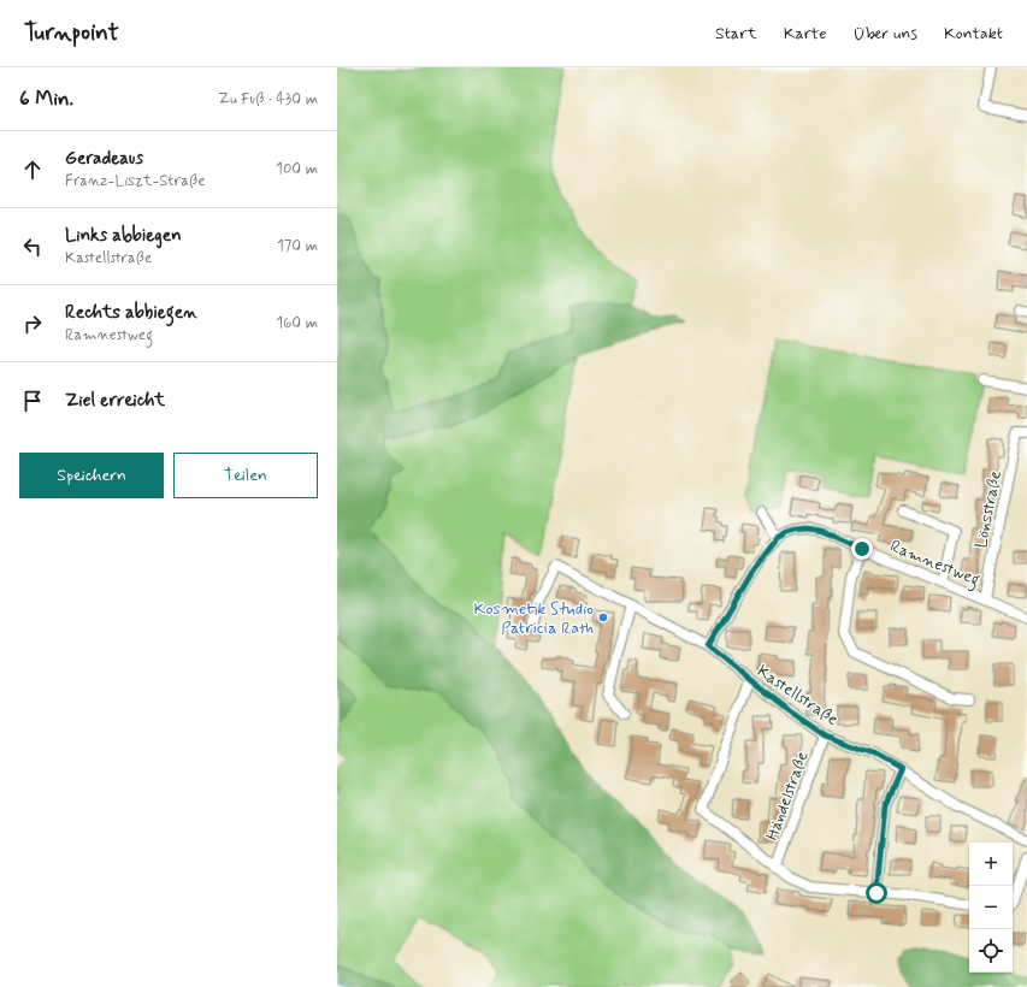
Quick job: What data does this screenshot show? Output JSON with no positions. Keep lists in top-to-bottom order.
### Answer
{
  "streets": {
    "street": [
      "Lönsstraße",
      "Ramnestweg",
      "Kastellstraße",
      "Händelstraße"
    ]
  },
  "crossings": [
    ["Lönsstraße", "Ramnestweg"],
    ["Kastellstraße", "Händelstraße"]
  ],
  "places": ["Kosmetik Studio Patricia Rath"],
  "page": {
    "header": "Turnpoint",
    "nav": [
      "Start",
      "Karte",
      "Über uns",
      "Kontakt"
    ],
    "heading": ["6 Min.", "Zu Fuß · 430 m"],
    "list": [
      ["Geradeaus", "Franz-Liszt-Straße", "100 m"],
      ["Links abbiegen", "Kastellstraße", "170 m"],
      ["Rechts abbiegen", "Ramnestweg", "160 m"],
      "Ziel erreicht"
    ],
    "buttons": ["Speichern", "Teilen"],
    "map_buttons": ["+", "−"]
  }
}
